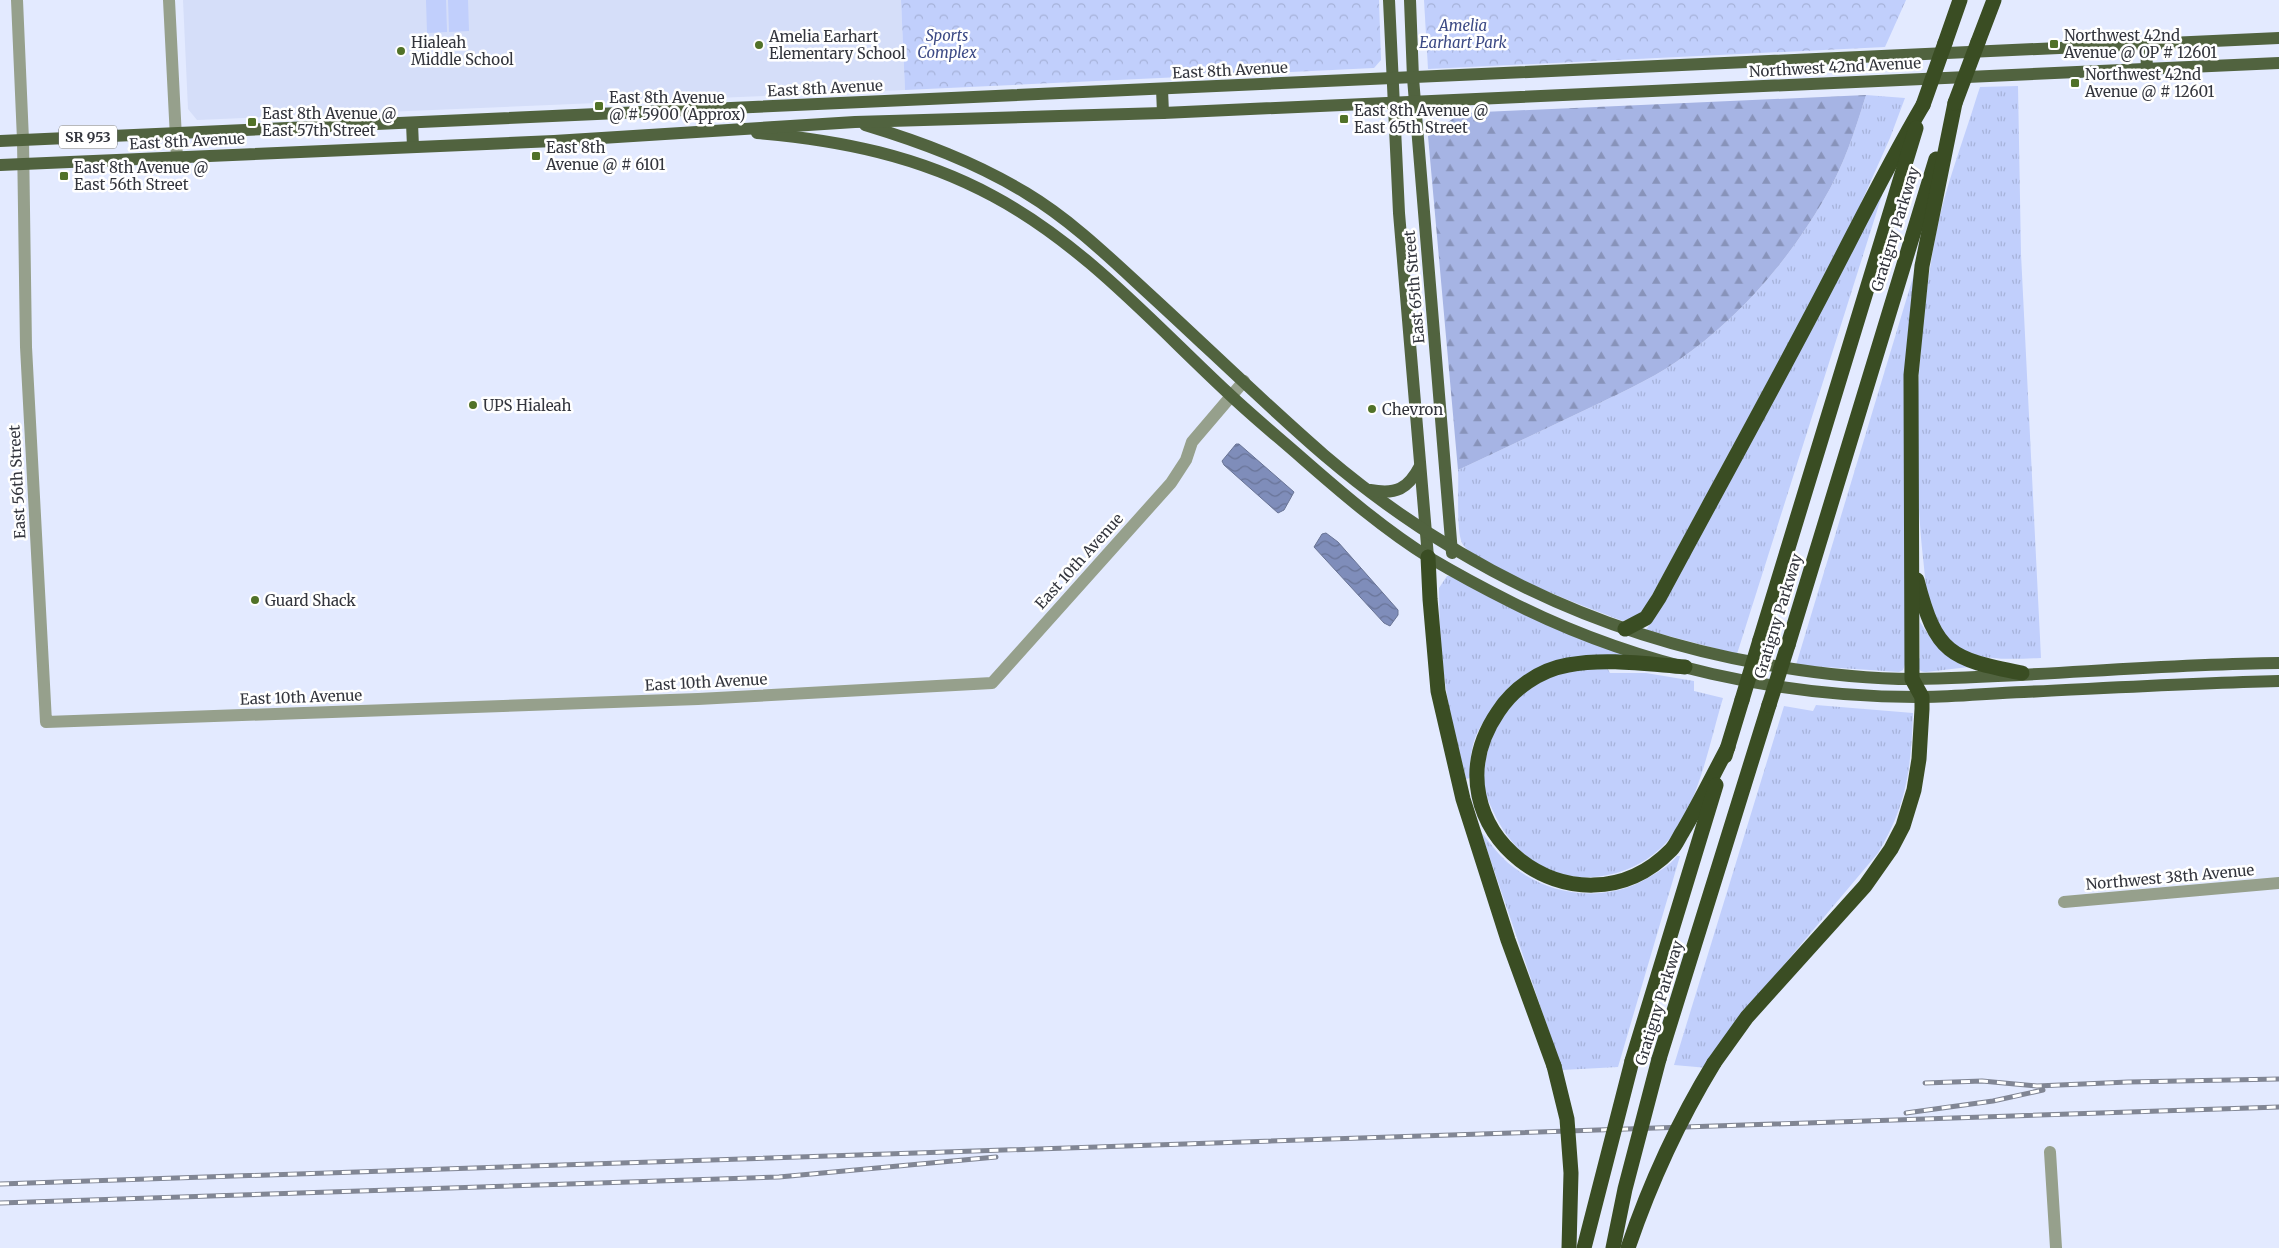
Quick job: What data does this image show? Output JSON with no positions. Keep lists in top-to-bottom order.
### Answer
{
  "streets": {
    "highway": ["Gratigny Parkway"],
    "main road": [
      "Northwest 42nd Avenue",
      "East 8th Avenue",
      "SR 953",
      "East 65th Street"
    ],
    "street": ["East 56th Street", "East 10th Avenue", "Northwest 38th Avenue"]
  },
  "crossings": [
    ["Northwest 42nd Avenue", "East 8th Avenue"],
    ["Northwest 42nd Avenue", "East 65th Street"],
    ["East 8th Avenue", "East 65th Street"],
    ["East 8th Avenue", "East 56th Street"],
    ["East 56th Street", "East 10th Avenue"]
  ],
  "parks": ["Amelia Earhart Park", "Sports Complex"],
  "places": {
    "transit": [
      "Northwest 42nd Avenue @ OP # 12601",
      "Northwest 42nd Avenue @ # 12601",
      "East 8th Avenue @ # 5900 (Approx)",
      "East 8th Avenue @ East 65th Street",
      "East 8th Avenue @ East 57th Street",
      "East 8th Avenue @ # 6101",
      "East 8th Avenue @ East 56th Street"
    ],
    "other": [
      "Amelia Earhart Elementary School",
      "Hialeah Middle School",
      "UPS Hialeah",
      "Chevron",
      "Guard Shack"
    ]
  }
}
